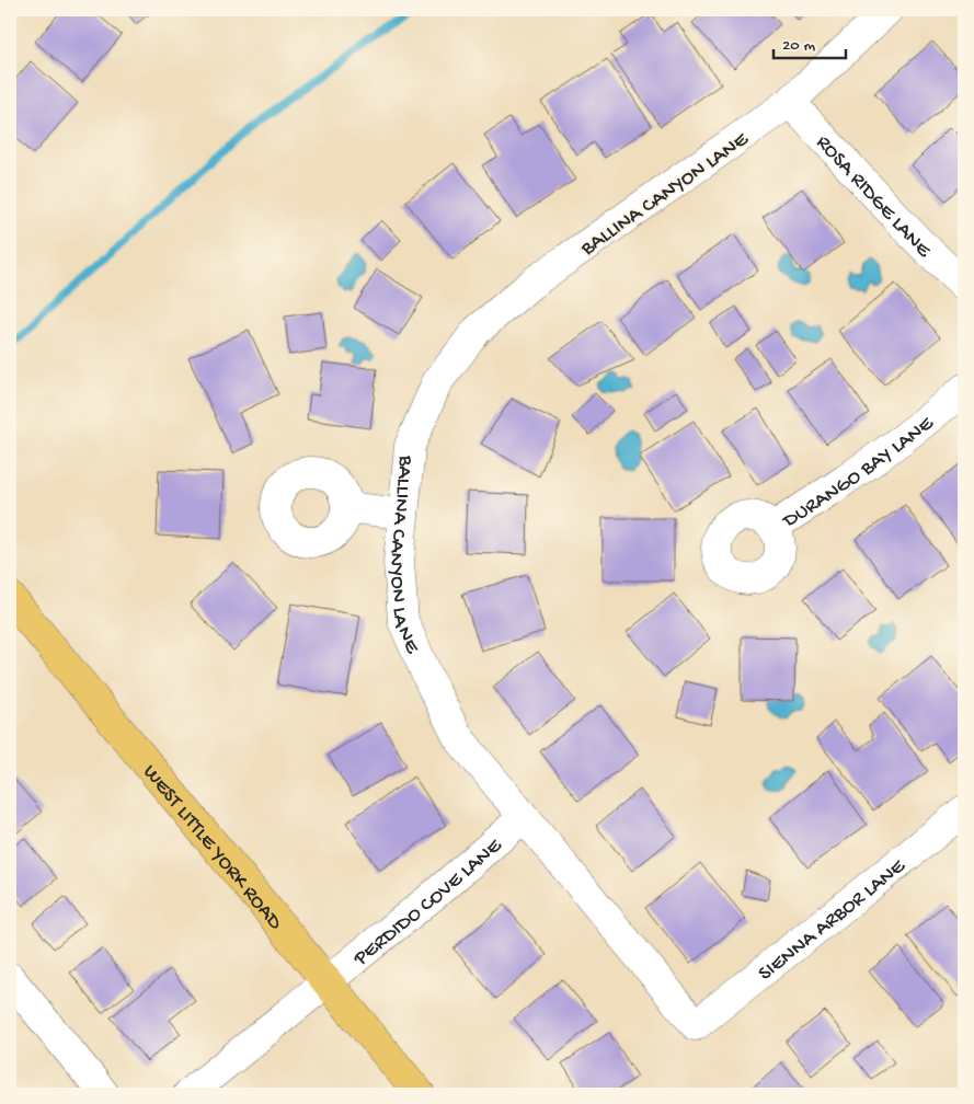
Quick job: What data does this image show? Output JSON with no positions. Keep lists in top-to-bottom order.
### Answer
{
  "streets": {
    "main road": ["WEST LITTLE YORK ROAD"],
    "street": [
      "BALLINA CANYON LANE",
      "ROSA RIDGE LANE",
      "DURANGO BAY LANE",
      "PERDIDO COVE LANE",
      "SIENNA ARBOR LANE"
    ]
  },
  "crossings": [
    ["BALLINA CANYON LANE", "ROSA RIDGE LANE"],
    ["BALLINA CANYON LANE", "PERDIDO COVE LANE"],
    ["BALLINA CANYON LANE", "SIENNA ARBOR LANE"],
    ["WEST LITTLE YORK ROAD", "PERDIDO COVE LANE"]
  ],
  "scale_bar": "20 m"
}
